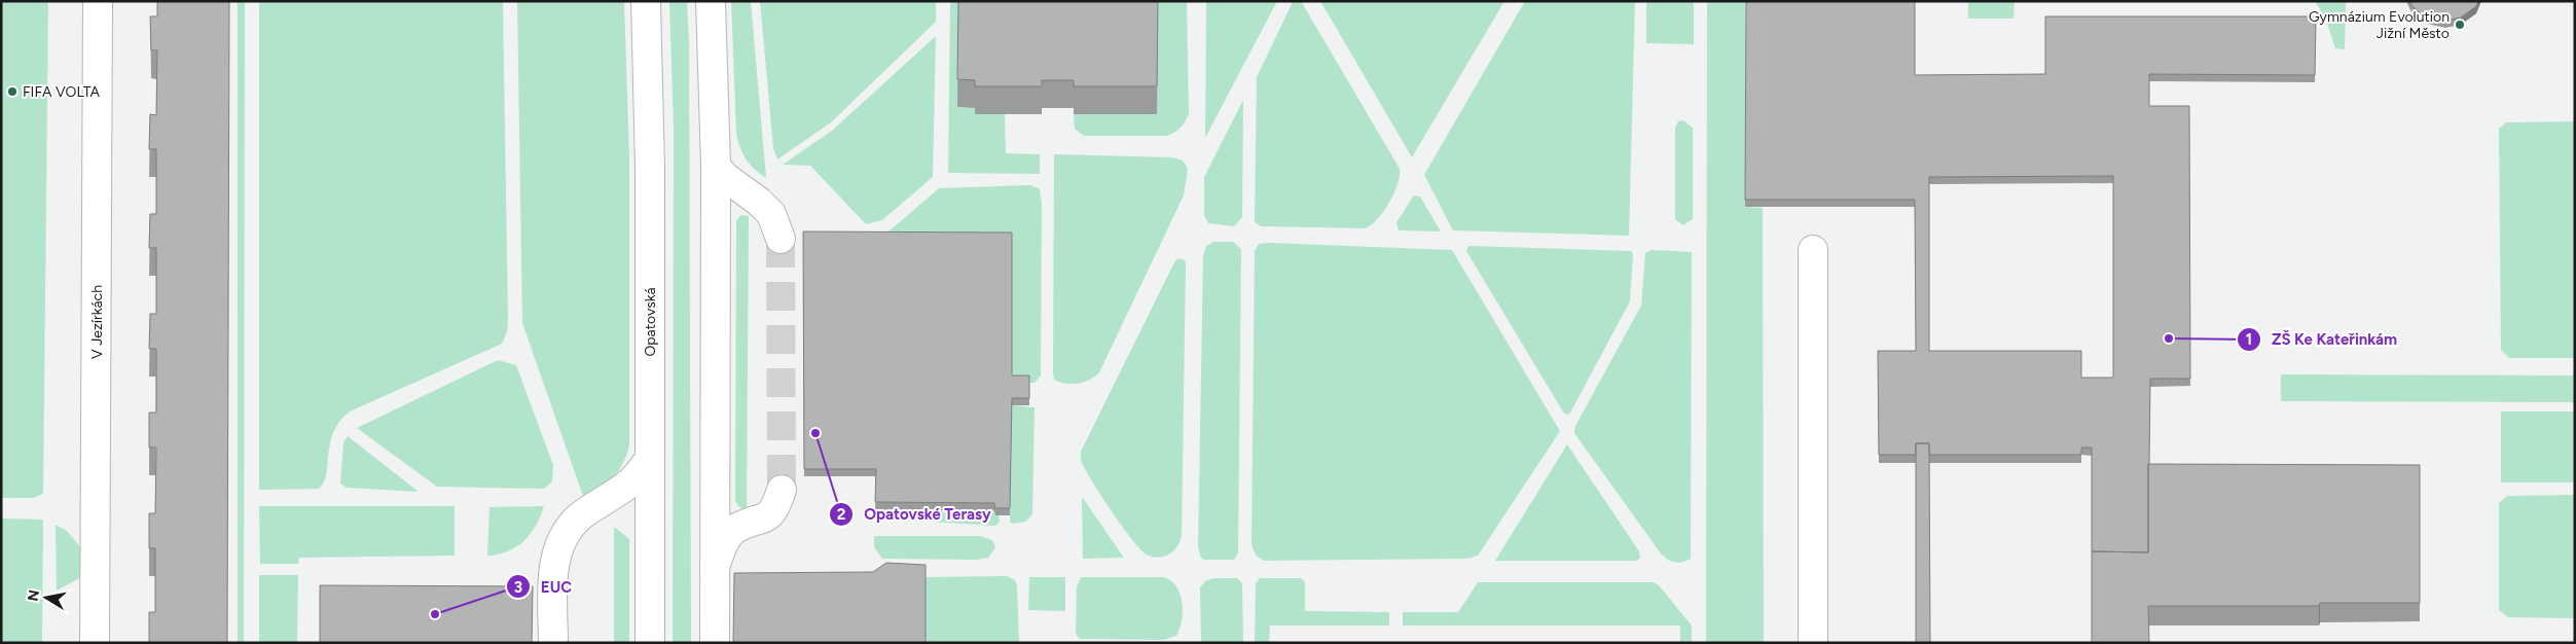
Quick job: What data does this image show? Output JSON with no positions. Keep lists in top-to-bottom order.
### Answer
{
  "streets": {
    "main road": ["V Jezírkách", "Opatovská"]
  },
  "places": [
    "Gymnázium Evolution Jižní Město",
    "FIFA VOLTA",
    "ZŠ Ke Kateřinkám",
    "Opatovské Terasy",
    "EUC"
  ],
  "north": "left"
}
